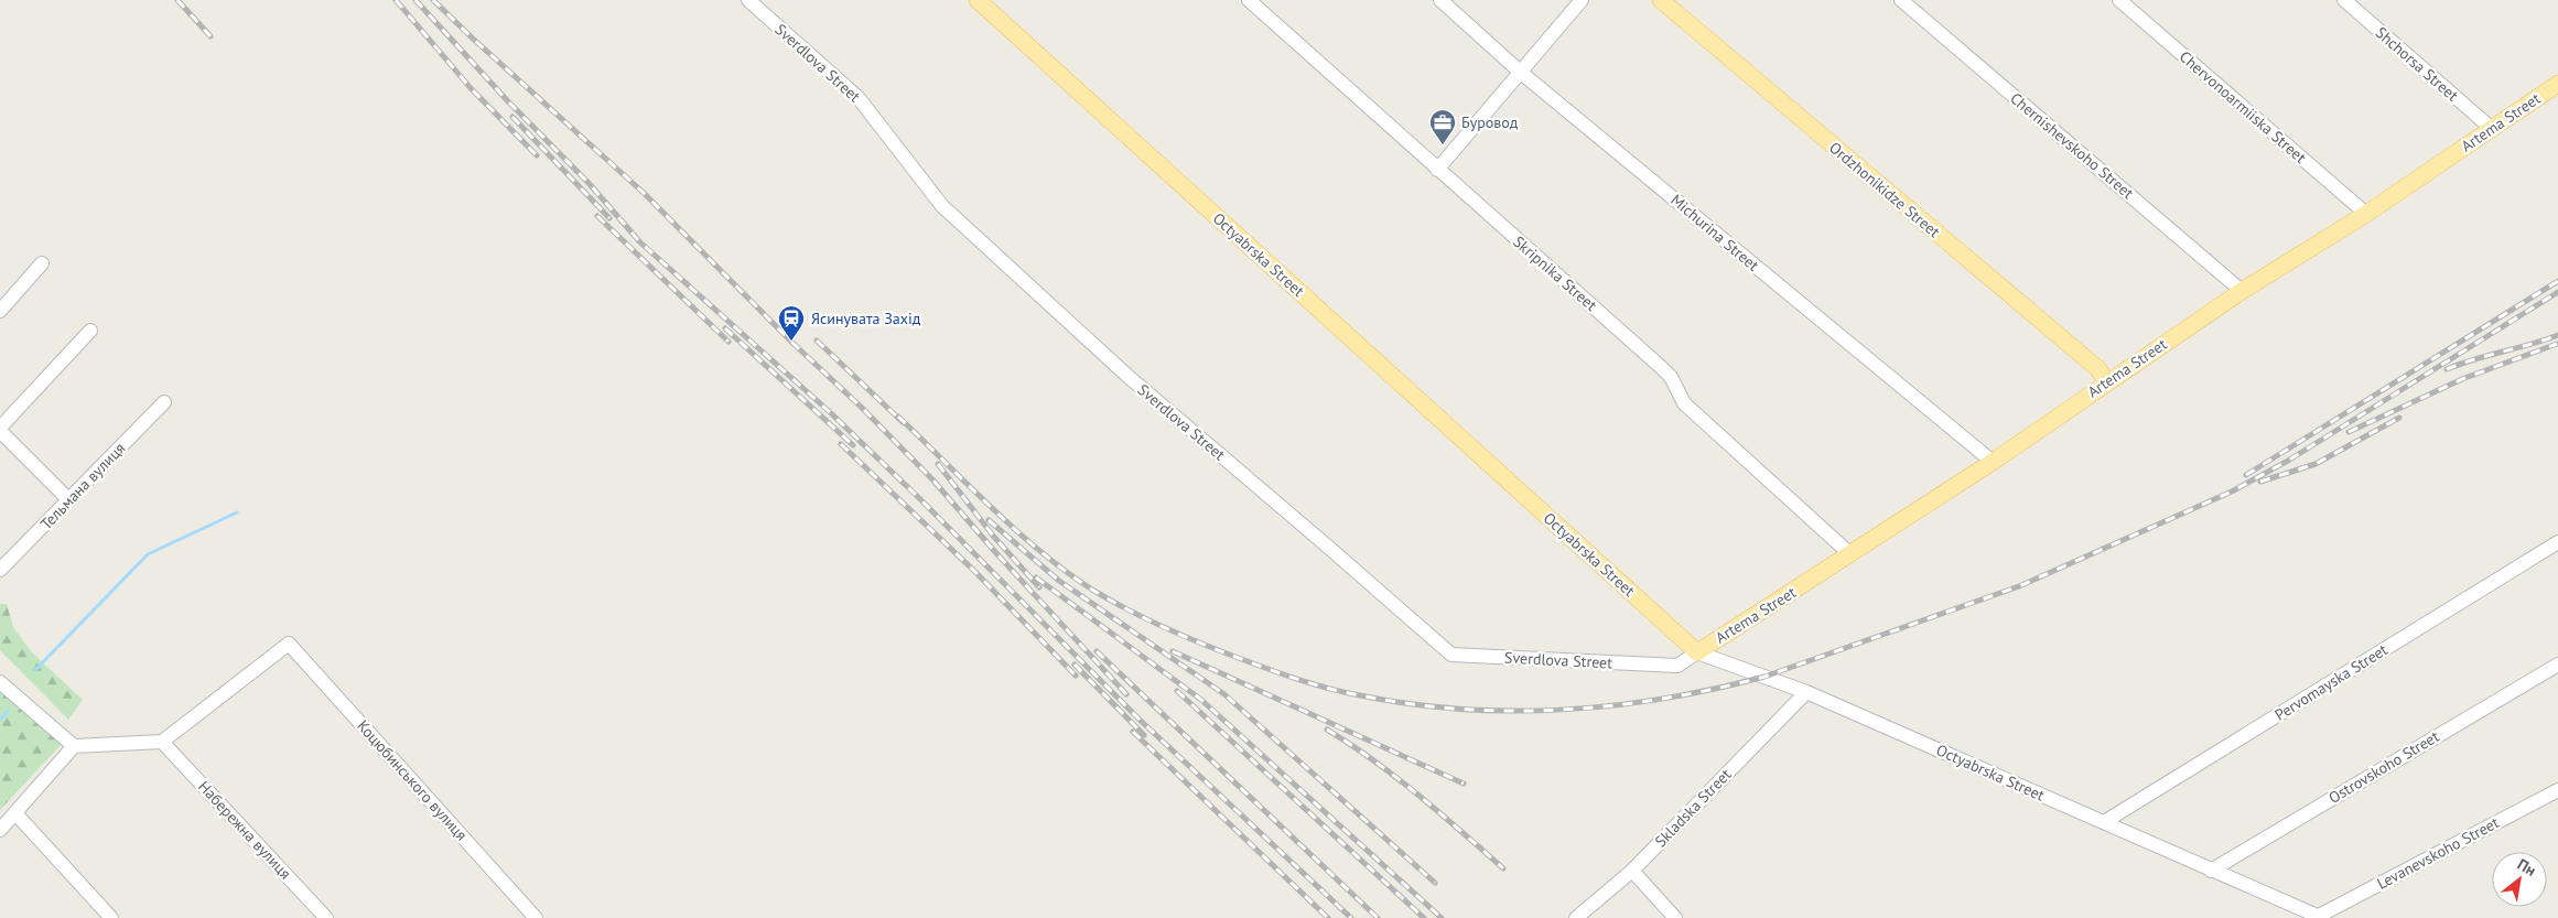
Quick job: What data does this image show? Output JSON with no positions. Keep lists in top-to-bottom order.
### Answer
{
  "streets": {
    "main road": ["Artema Street", "Ordzhonikidze Street", "Octyabrska Street"],
    "street": [
      "Sverdlova Street",
      "Shchorsa Street",
      "Chervonoarmiiska Street",
      "Chernishevskoho Street",
      "Michurina Street",
      "Skripnika Street",
      "Тельмана вулиця",
      "Pervomayska Street",
      "Ostrovskoho Street",
      "Коцюбинського вулиця",
      "Skladska Street",
      "Набережна вулиця",
      "Levanevskoho Street"
    ]
  },
  "crossings": [
    ["Sverdlova Street", "Artema Street"],
    ["Sverdlova Street", "Octyabrska Street"],
    ["Shchorsa Street", "Artema Street"],
    ["Chervonoarmiiska Street", "Artema Street"],
    ["Artema Street", "Chernishevskoho Street"],
    ["Artema Street", "Ordzhonikidze Street"],
    ["Artema Street", "Michurina Street"],
    ["Artema Street", "Octyabrska Street"],
    ["Artema Street", "Skripnika Street"],
    ["Octyabrska Street", "Pervomayska Street"],
    ["Octyabrska Street", "Ostrovskoho Street"],
    ["Octyabrska Street", "Skladska Street"],
    ["Octyabrska Street", "Levanevskoho Street"],
    ["Коцюбинського вулиця", "Набережна вулиця"]
  ],
  "places": {
    "office": ["Буровод"],
    "station": ["Ясинувата Захід"]
  },
  "north": "top right"
}
